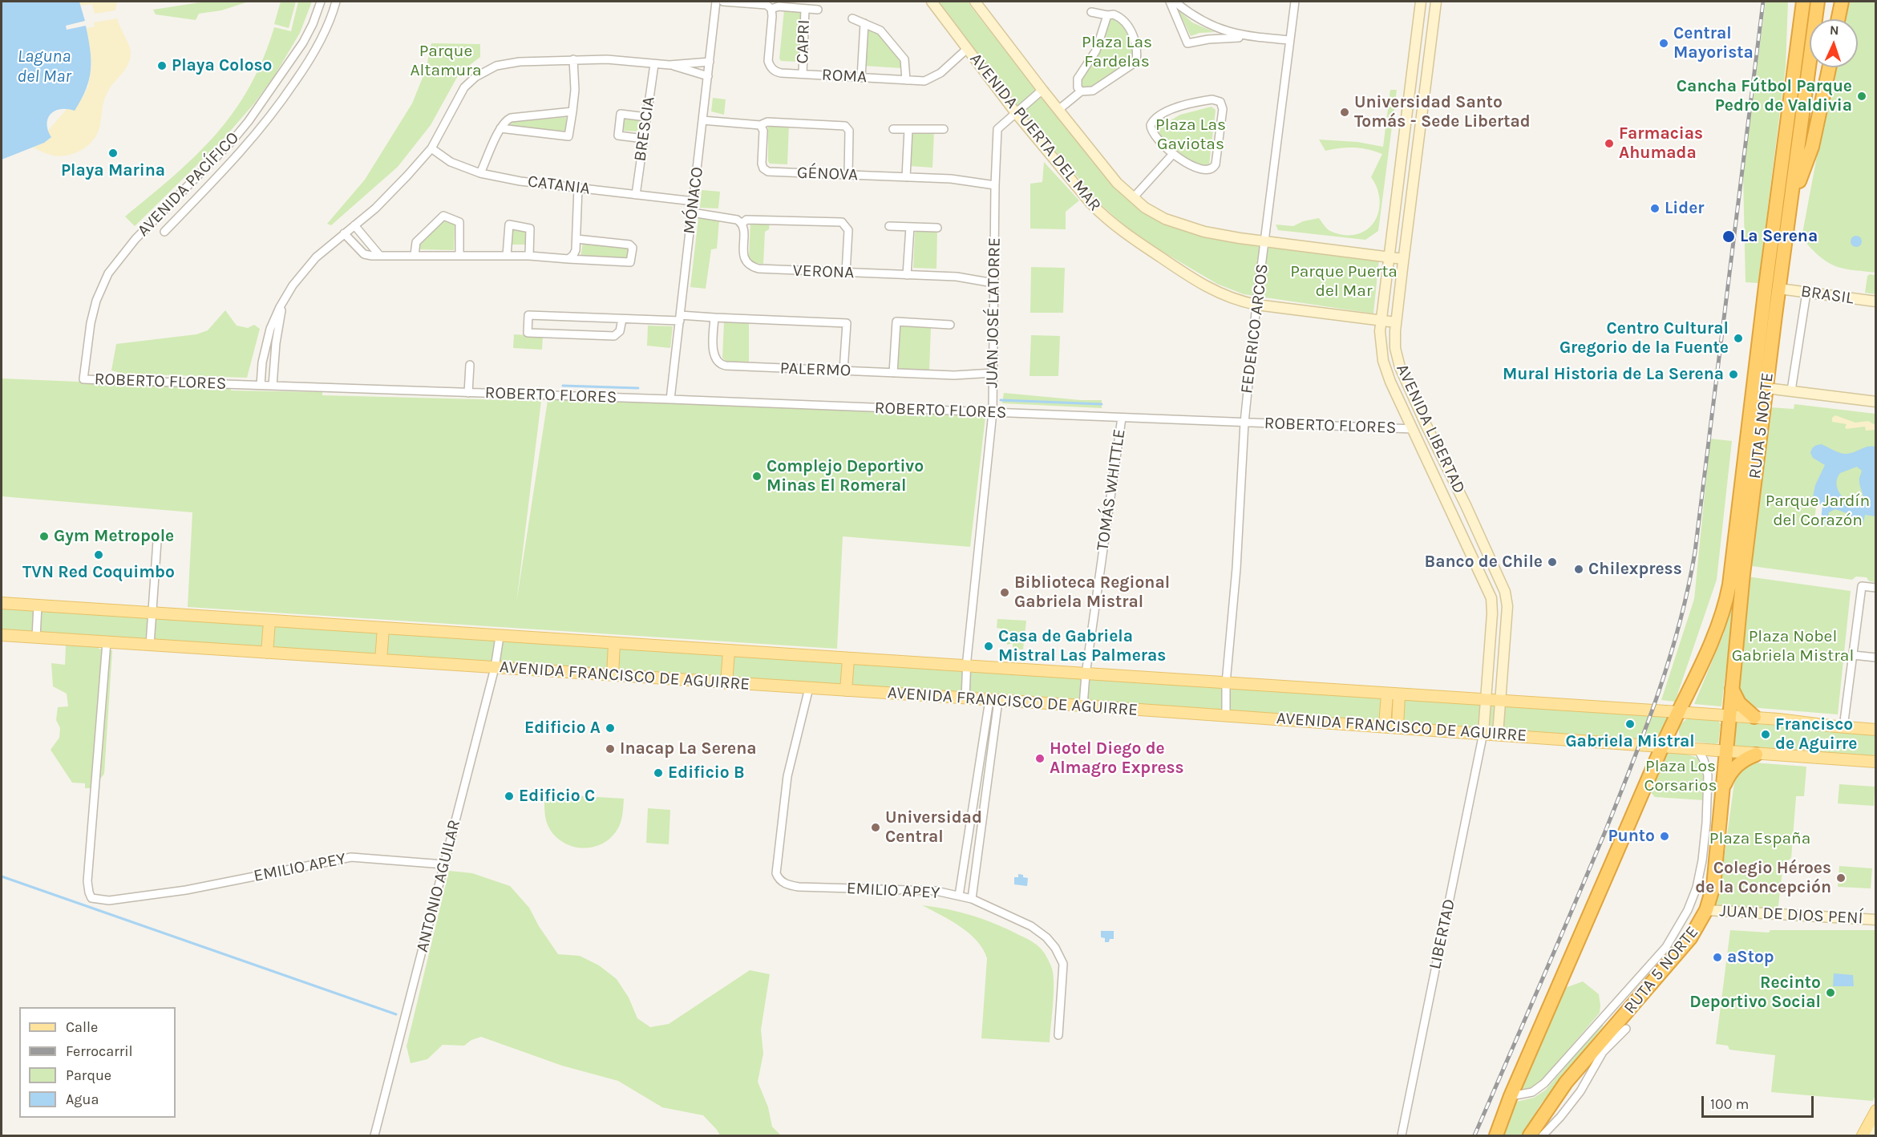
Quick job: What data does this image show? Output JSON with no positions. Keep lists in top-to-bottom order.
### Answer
{
  "streets": {
    "highway": ["RUTA 5 NORTE"],
    "main road": ["AVENIDA FRANCISCO DE AGUIRRE"],
    "street": [
      "CAPRI",
      "ROMA",
      "BRESCIA",
      "AVENIDA PUERTA DEL MAR",
      "GÉNOVA",
      "AVENIDA PACÍFICO",
      "CATANIA",
      "MÓNACO",
      "VERONA",
      "BRASIL",
      "JUAN JOSÉ LATORRE",
      "FEDERICO ARCOS",
      "PALERMO",
      "ROBERTO FLORES",
      "AVENIDA LIBERTAD",
      "TOMÁS WHITTLE",
      "EMILIO APEY",
      "ANTONIO AGUILAR",
      "JUAN DE DIOS PENÍ",
      "LIBERTAD"
    ]
  },
  "crossings": [
    ["CAPRI", "ROMA"],
    ["ROMA", "AVENIDA PUERTA DEL MAR"],
    ["BRESCIA", "CATANIA"],
    ["AVENIDA PUERTA DEL MAR", "JUAN JOSÉ LATORRE"],
    ["AVENIDA PUERTA DEL MAR", "FEDERICO ARCOS"],
    ["AVENIDA PUERTA DEL MAR", "AVENIDA LIBERTAD"],
    ["GÉNOVA", "JUAN JOSÉ LATORRE"],
    ["AVENIDA PACÍFICO", "ROBERTO FLORES"],
    ["CATANIA", "MÓNACO"],
    ["MÓNACO", "ROBERTO FLORES"],
    ["VERONA", "JUAN JOSÉ LATORRE"],
    ["BRASIL", "RUTA 5 NORTE"],
    ["JUAN JOSÉ LATORRE", "PALERMO"],
    ["JUAN JOSÉ LATORRE", "ROBERTO FLORES"],
    ["JUAN JOSÉ LATORRE", "AVENIDA FRANCISCO DE AGUIRRE"],
    ["FEDERICO ARCOS", "ROBERTO FLORES"],
    ["FEDERICO ARCOS", "AVENIDA FRANCISCO DE AGUIRRE"],
    ["ROBERTO FLORES", "AVENIDA LIBERTAD"],
    ["ROBERTO FLORES", "TOMÁS WHITTLE"],
    ["RUTA 5 NORTE", "AVENIDA FRANCISCO DE AGUIRRE"],
    ["RUTA 5 NORTE", "JUAN DE DIOS PENÍ"],
    ["AVENIDA LIBERTAD", "AVENIDA FRANCISCO DE AGUIRRE"],
    ["AVENIDA LIBERTAD", "LIBERTAD"],
    ["TOMÁS WHITTLE", "AVENIDA FRANCISCO DE AGUIRRE"],
    ["AVENIDA FRANCISCO DE AGUIRRE", "EMILIO APEY"],
    ["AVENIDA FRANCISCO DE AGUIRRE", "ANTONIO AGUILAR"],
    ["AVENIDA FRANCISCO DE AGUIRRE", "LIBERTAD"],
    ["EMILIO APEY", "ANTONIO AGUILAR"]
  ],
  "water": ["Laguna del Mar"],
  "parks": [
    "Plaza Las Fardelas",
    "Parque Altamura",
    "Plaza Las Gaviotas",
    "Parque Puerta del Mar",
    "Parque Jardín del Corazón",
    "Plaza Nobel Gabriela Mistral",
    "Plaza Los Corsarios",
    "Plaza España"
  ],
  "places": [
    "Central Mayorista",
    "Playa Coloso",
    "Cancha Fútbol Parque Pedro de Valdivia",
    "Universidad Santo Tomás - Sede Libertad",
    "Farmacias Ahumada",
    "Playa Marina",
    "Lider",
    "La Serena",
    "Centro Cultural Gregorio de la Fuente",
    "Mural Historia de La Serena",
    "Complejo Deportivo Minas El Romeral",
    "Gym Metropole",
    "TVN Red Coquimbo",
    "Banco de Chile",
    "Chilexpress",
    "Biblioteca Regional Gabriela Mistral",
    "Casa de Gabriela Mistral Las Palmeras",
    "Gabriela Mistral",
    "Edificio A",
    "Francisco de Aguirre",
    "Inacap La Serena",
    "Hotel Diego de Almagro Express",
    "Edificio B",
    "Edificio C",
    "Universidad Central",
    "Punto",
    "Colegio Héroes de la Concepción",
    "aStop",
    "Recinto Deportivo Social"
  ],
  "legend": [
    "Calle",
    "Ferrocarril",
    "Parque",
    "Agua"
  ],
  "scale_bar": "100 m",
  "north": "top"
}
